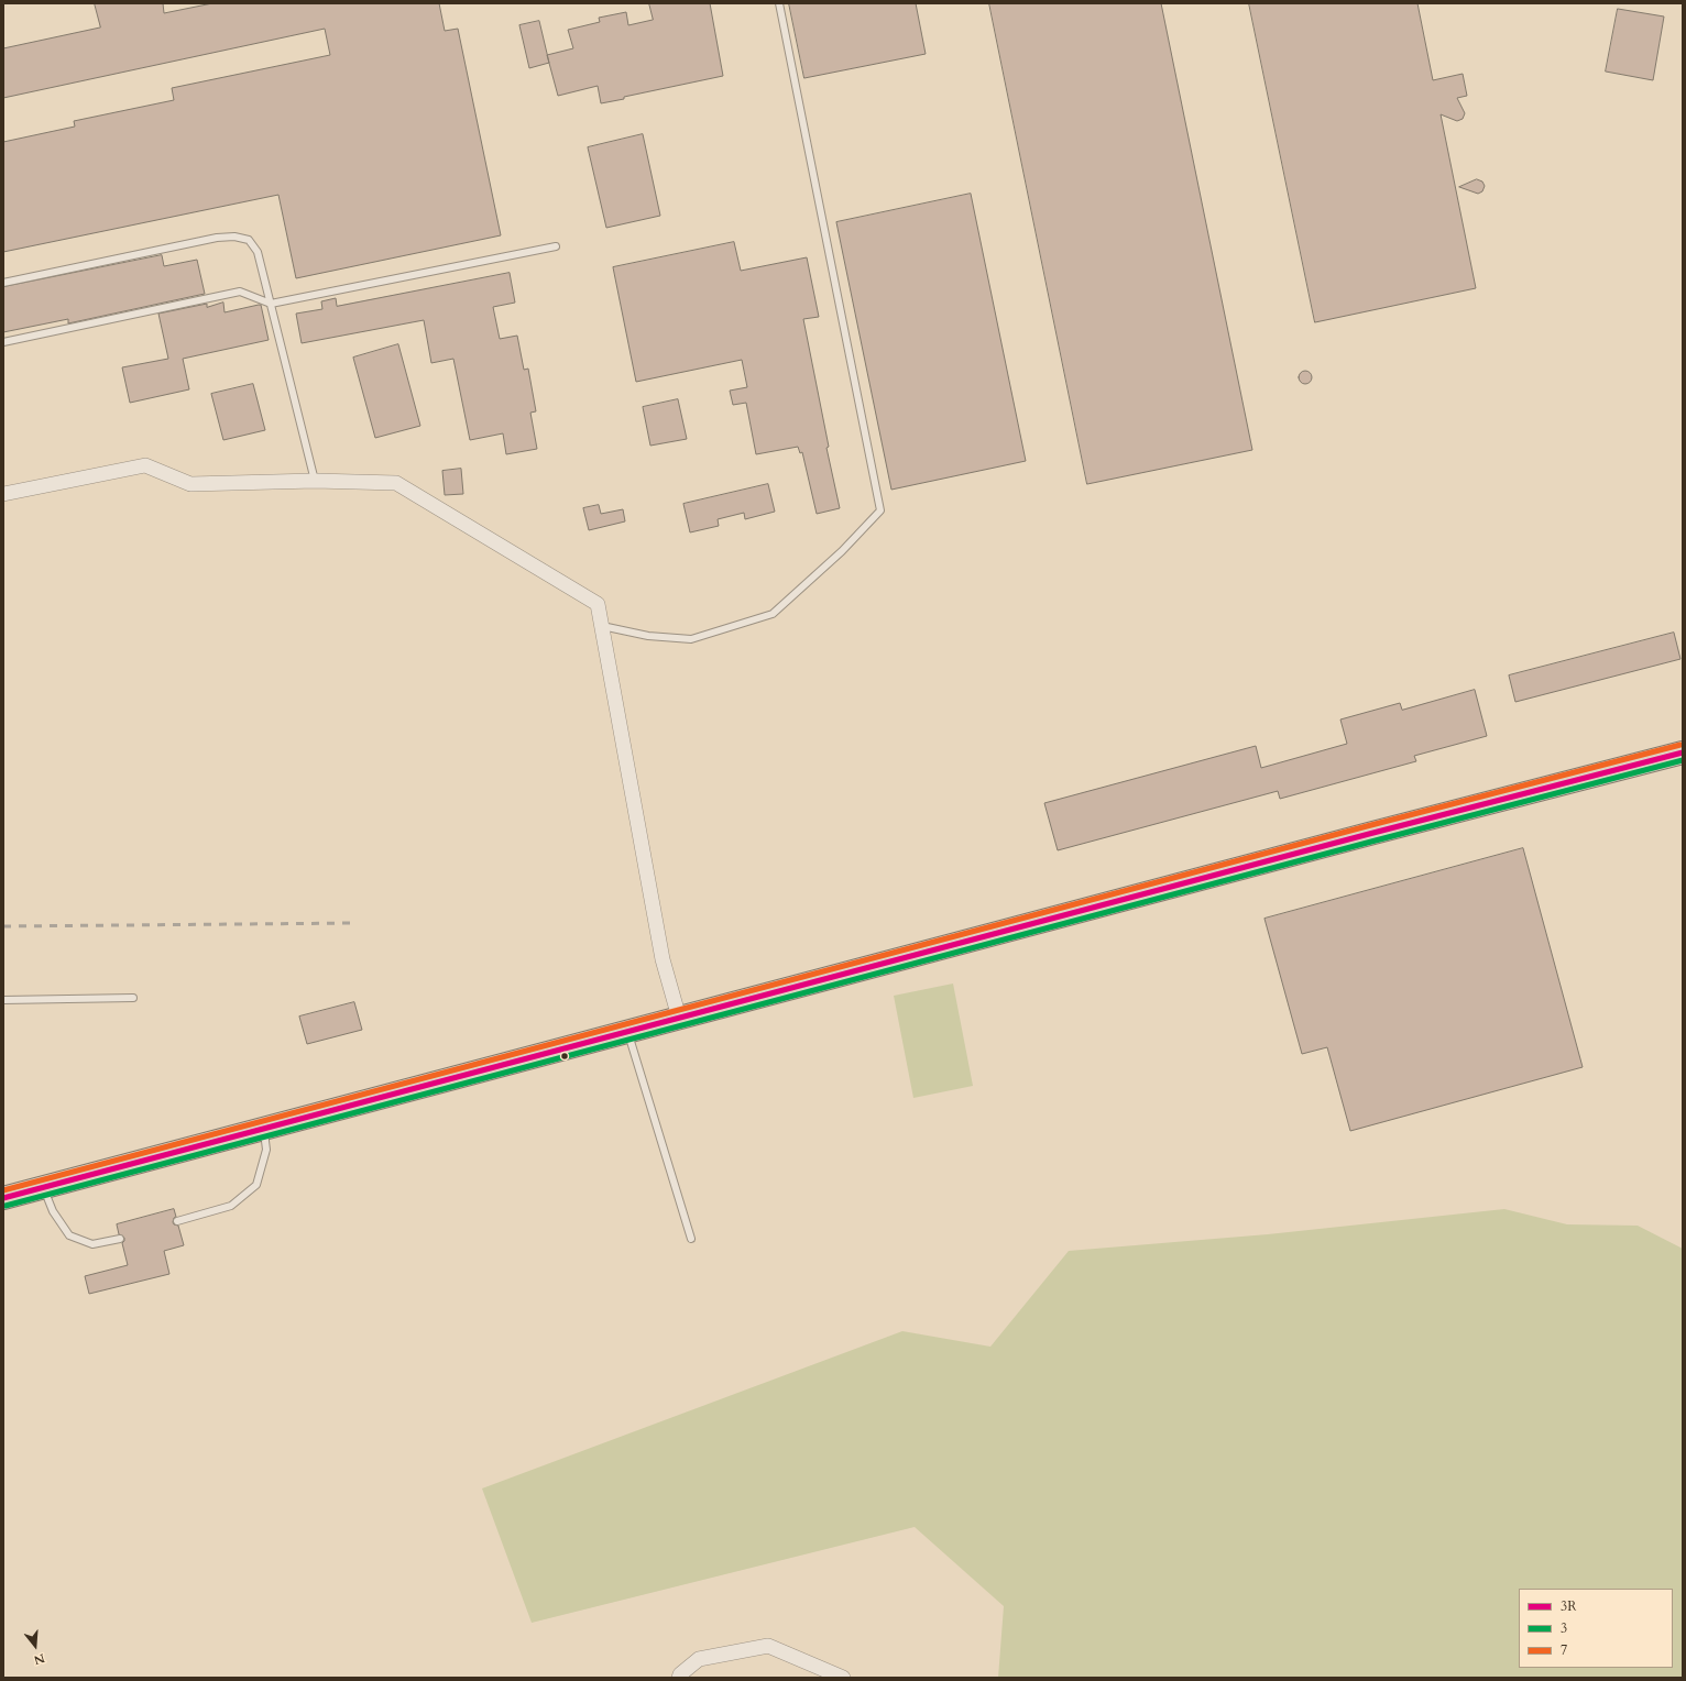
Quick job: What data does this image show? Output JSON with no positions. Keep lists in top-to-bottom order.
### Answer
{
  "lines": ["transit line 7", "transit line 3R", "transit line 3"],
  "legend": ["3R", "3", "7"],
  "north": "bottom"
}
